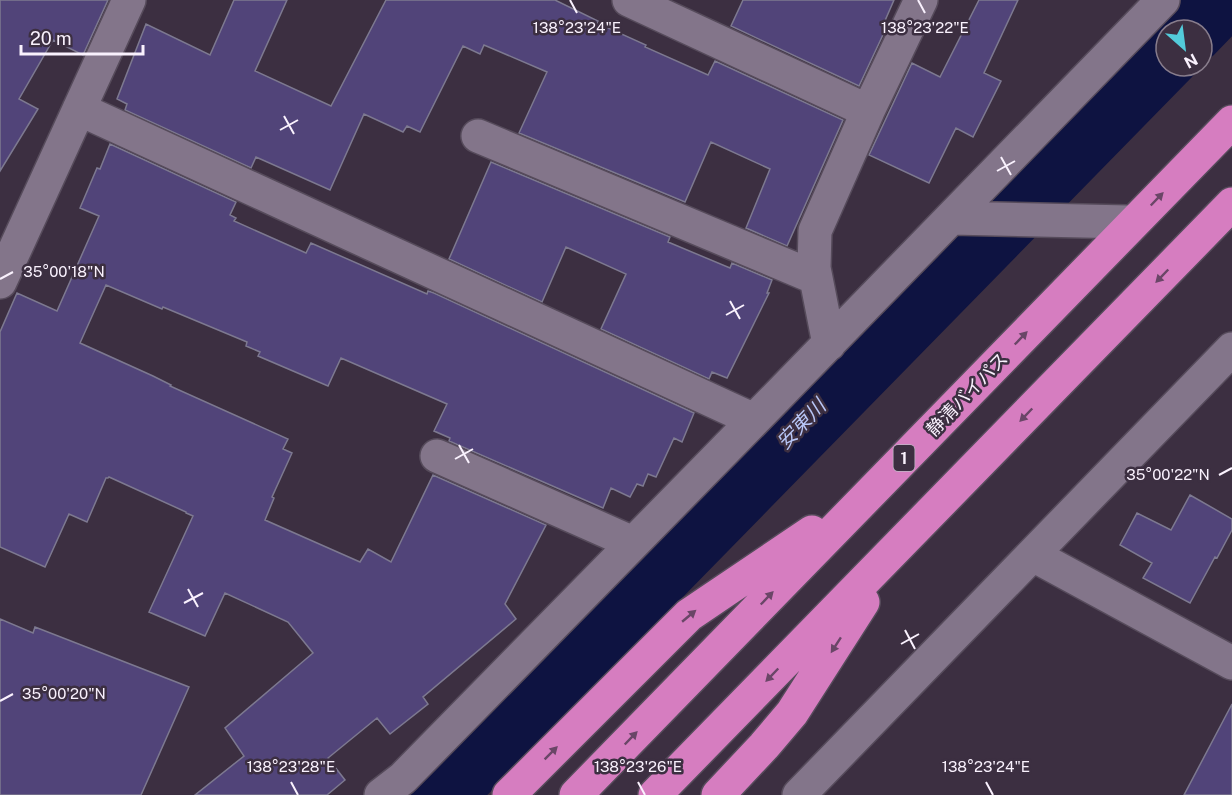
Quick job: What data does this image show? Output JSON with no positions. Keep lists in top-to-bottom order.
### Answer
{
  "streets": {
    "highway": ["静清バイパス", "1"]
  },
  "water": ["安東川"],
  "scale_bar": "20 m",
  "north": "bottom right",
  "coordinates": [
    "138°23'24\"E",
    "138°23'22\"E",
    "35°00'18\"N",
    "35°00'22\"N",
    "35°00'20\"N",
    "138°23'28\"E",
    "138°23'26\"E"
  ]
}
